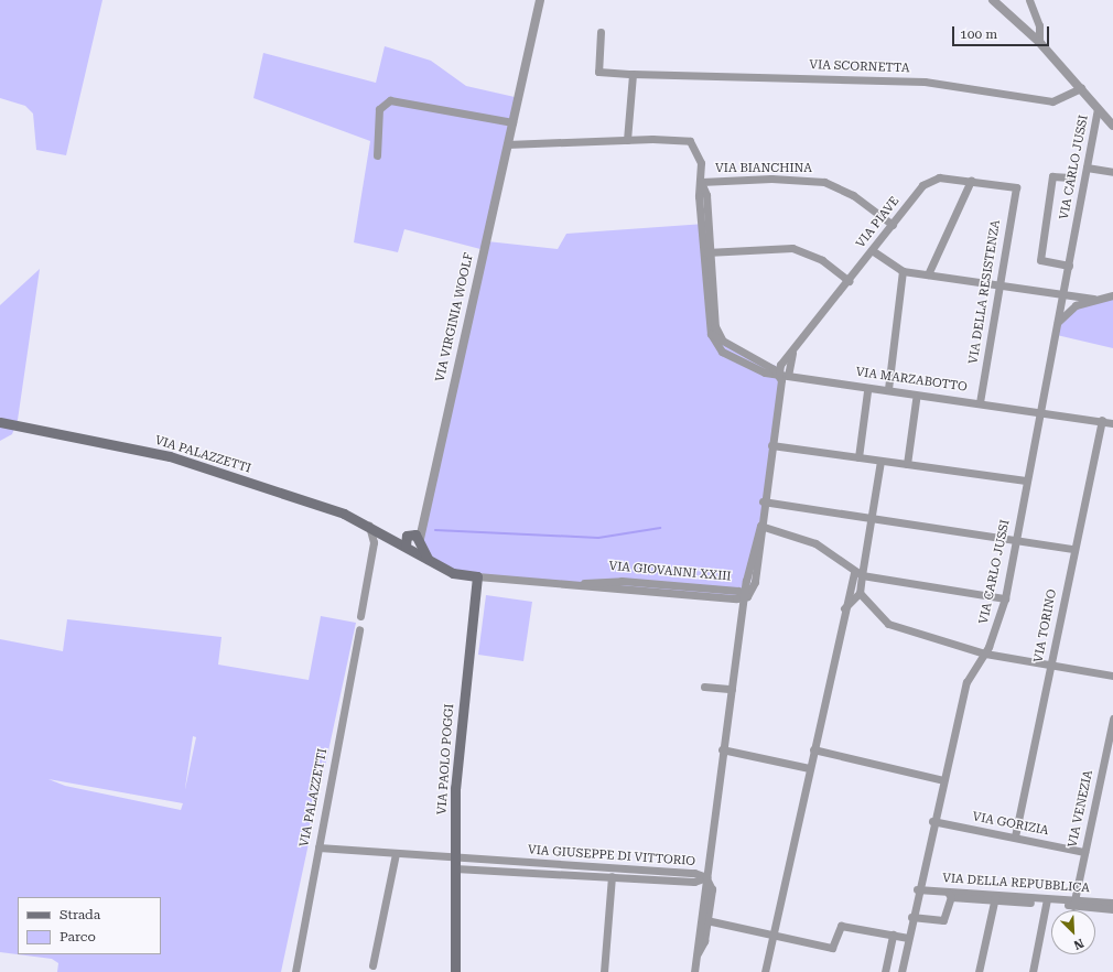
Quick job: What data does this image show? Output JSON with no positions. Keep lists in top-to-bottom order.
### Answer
{
  "streets": {
    "main road": ["VIA PALAZZETTI", "VIA GIOVANNI XXIII", "VIA PAOLO POGGI"],
    "street": [
      "VIA SCORNETTA",
      "VIA CARLO JUSSI",
      "VIA BIANCHINA",
      "VIA PIAVE",
      "VIA DELLA RESISTENZA",
      "VIA VIRGINIA WOOLF",
      "VIA MARZABOTTO",
      "VIA TORINO",
      "VIA VENEZIA",
      "VIA GORIZIA",
      "VIA GIUSEPPE DI VITTORIO",
      "VIA DELLA REPUBBLICA"
    ]
  },
  "crossings": [
    ["VIA SCORNETTA", "VIA CARLO JUSSI"],
    ["VIA CARLO JUSSI", "VIA MARZABOTTO"],
    ["VIA CARLO JUSSI", "VIA GORIZIA"],
    ["VIA CARLO JUSSI", "VIA DELLA REPUBBLICA"],
    ["VIA BIANCHINA", "VIA PIAVE"],
    ["VIA PIAVE", "VIA DELLA RESISTENZA"],
    ["VIA PIAVE", "VIA MARZABOTTO"],
    ["VIA DELLA RESISTENZA", "VIA MARZABOTTO"],
    ["VIA VIRGINIA WOOLF", "VIA PALAZZETTI"],
    ["VIA MARZABOTTO", "VIA TORINO"],
    ["VIA PALAZZETTI", "VIA GIOVANNI XXIII"],
    ["VIA PALAZZETTI", "VIA GIUSEPPE DI VITTORIO"],
    ["VIA GIOVANNI XXIII", "VIA PAOLO POGGI"],
    ["VIA TORINO", "VIA GORIZIA"],
    ["VIA PAOLO POGGI", "VIA GIUSEPPE DI VITTORIO"],
    ["VIA VENEZIA", "VIA GORIZIA"],
    ["VIA VENEZIA", "VIA DELLA REPUBBLICA"]
  ],
  "legend": ["Strada", "Parco"],
  "scale_bar": "100 m",
  "north": "bottom right"
}
